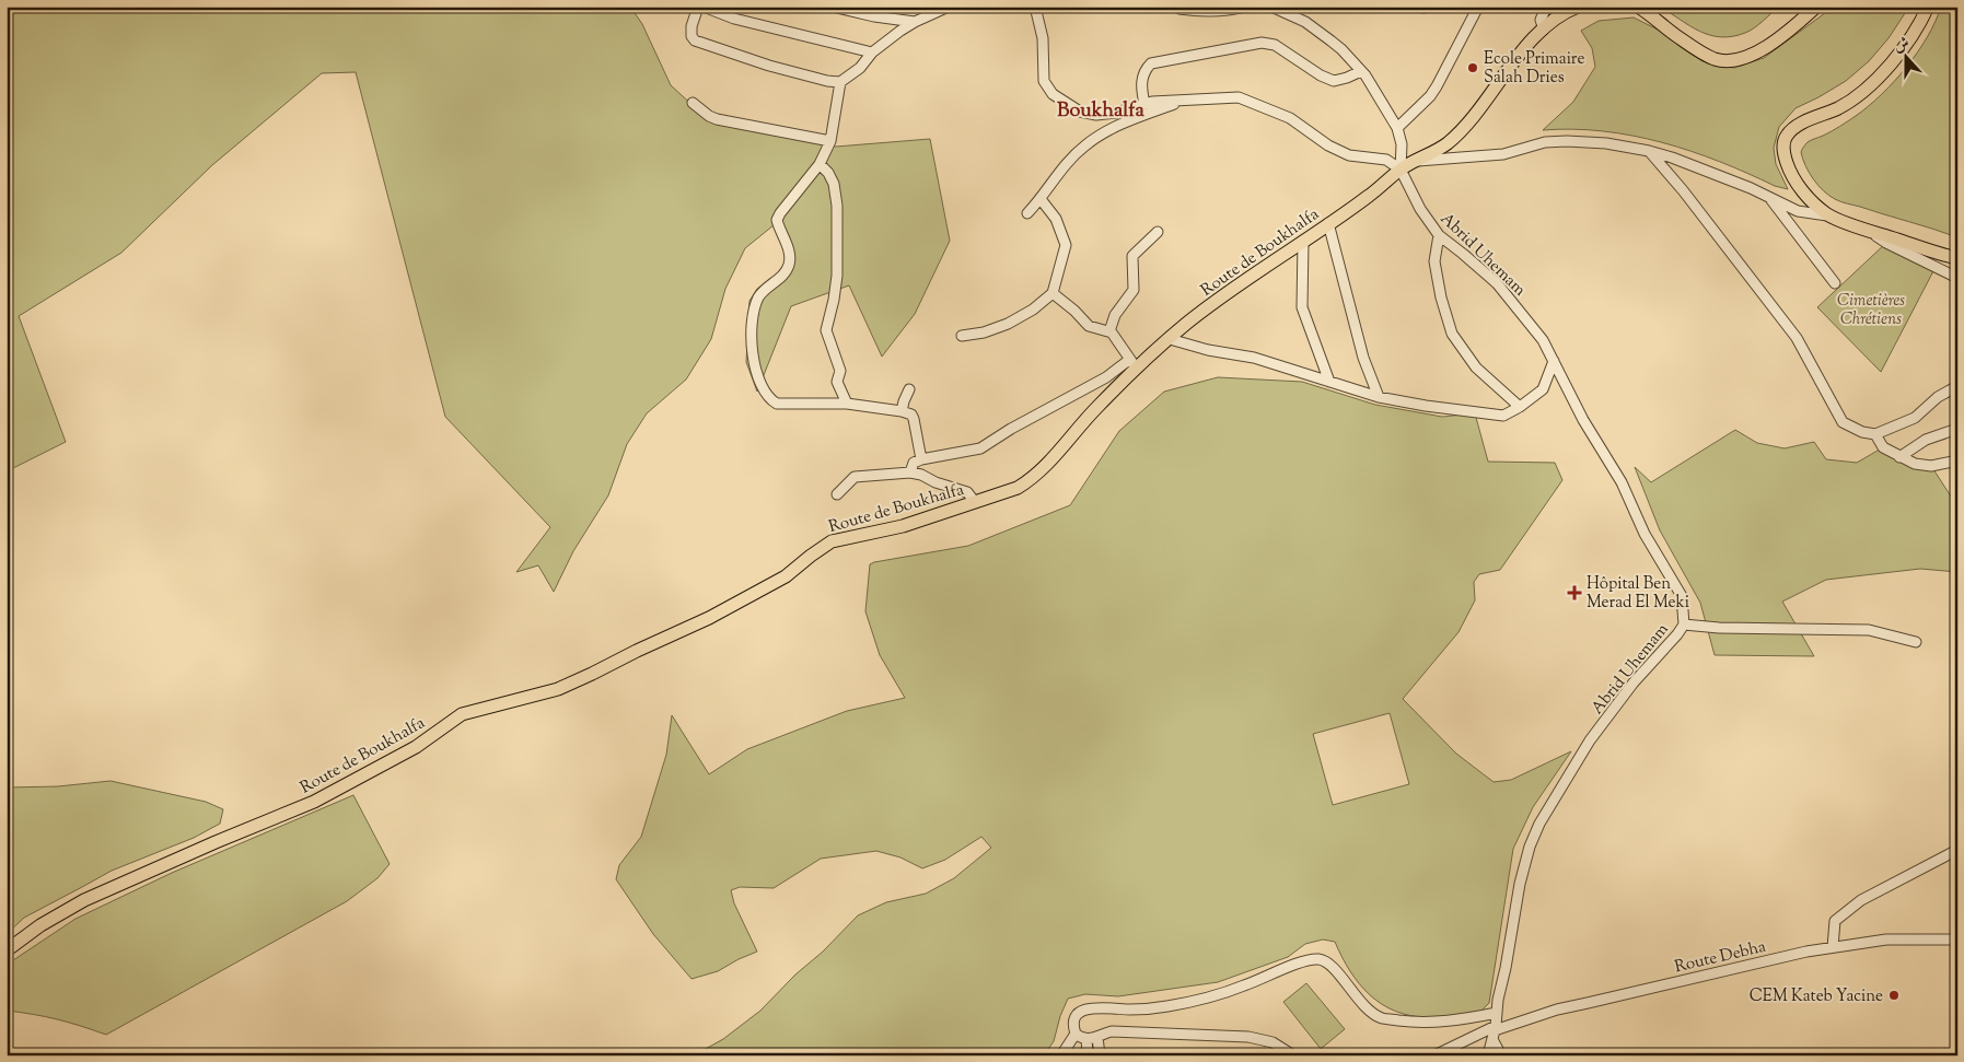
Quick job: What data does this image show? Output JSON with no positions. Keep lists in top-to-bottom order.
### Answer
{
  "streets": {
    "main road": ["Route de Boukhalfa"],
    "street": ["Abrid Uhemam", "Route Debha"]
  },
  "crossings": [
    ["Route de Boukhalfa", "Abrid Uhemam"],
    ["Abrid Uhemam", "Route Debha"]
  ],
  "districts": ["Boukhalfa"],
  "parks": ["Cimetières Chrétiens"],
  "places": {
    "other": ["Ecole Primaire Salah Dries", "CEM Kateb Yacine"],
    "health": ["Hôpital Ben Merad El Meki"]
  },
  "north": "top"
}
